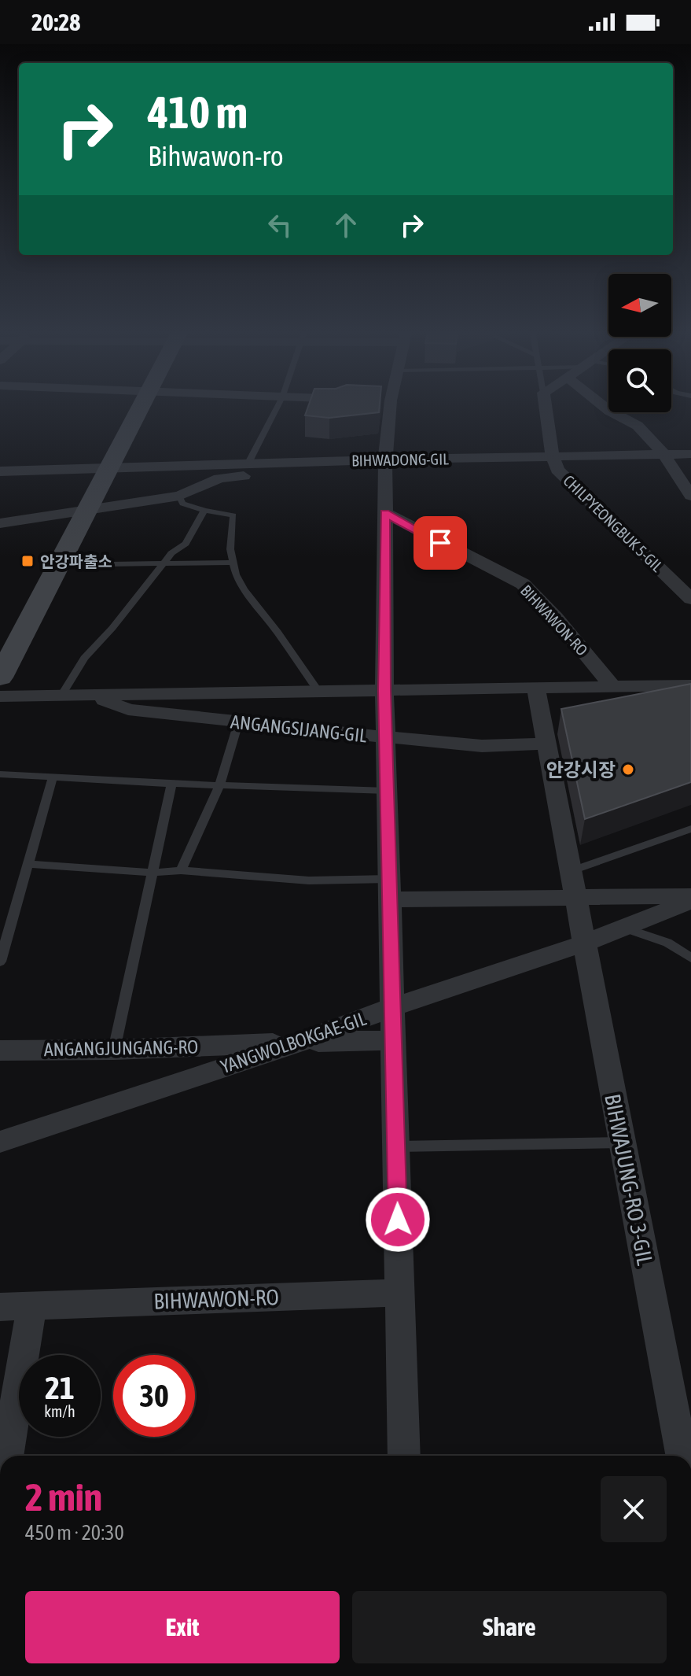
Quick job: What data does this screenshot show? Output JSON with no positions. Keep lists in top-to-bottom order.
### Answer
{
  "streets": {
    "street": [
      "BIHWADONG-GIL",
      "CHILPYEONGBUK 5-GIL",
      "BIHWAWON-RO",
      "ANGANGSIJANG-GIL",
      "YANGWOLBOKGAE-GIL",
      "ANGANGJUNGANG-RO",
      "BIHWAJUNG-RO 3-GIL"
    ]
  },
  "crossings": [
    ["BIHWADONG-GIL", "CHILPYEONGBUK 5-GIL"],
    ["ANGANGSIJANG-GIL", "BIHWAJUNG-RO 3-GIL"],
    ["YANGWOLBOKGAE-GIL", "ANGANGJUNGANG-RO"],
    ["YANGWOLBOKGAE-GIL", "BIHWAJUNG-RO 3-GIL"]
  ],
  "places": {
    "transit": ["안강파출소"],
    "other": ["안강시장"]
  },
  "north": "left",
  "page": {
    "status": "20:28",
    "turn": ["410 m", "Bihwawon-ro"],
    "speed": "21 km/h",
    "limit": "30",
    "heading": ["2 min", "450 m · 20:30"],
    "buttons": ["Exit", "Share"]
  }
}
